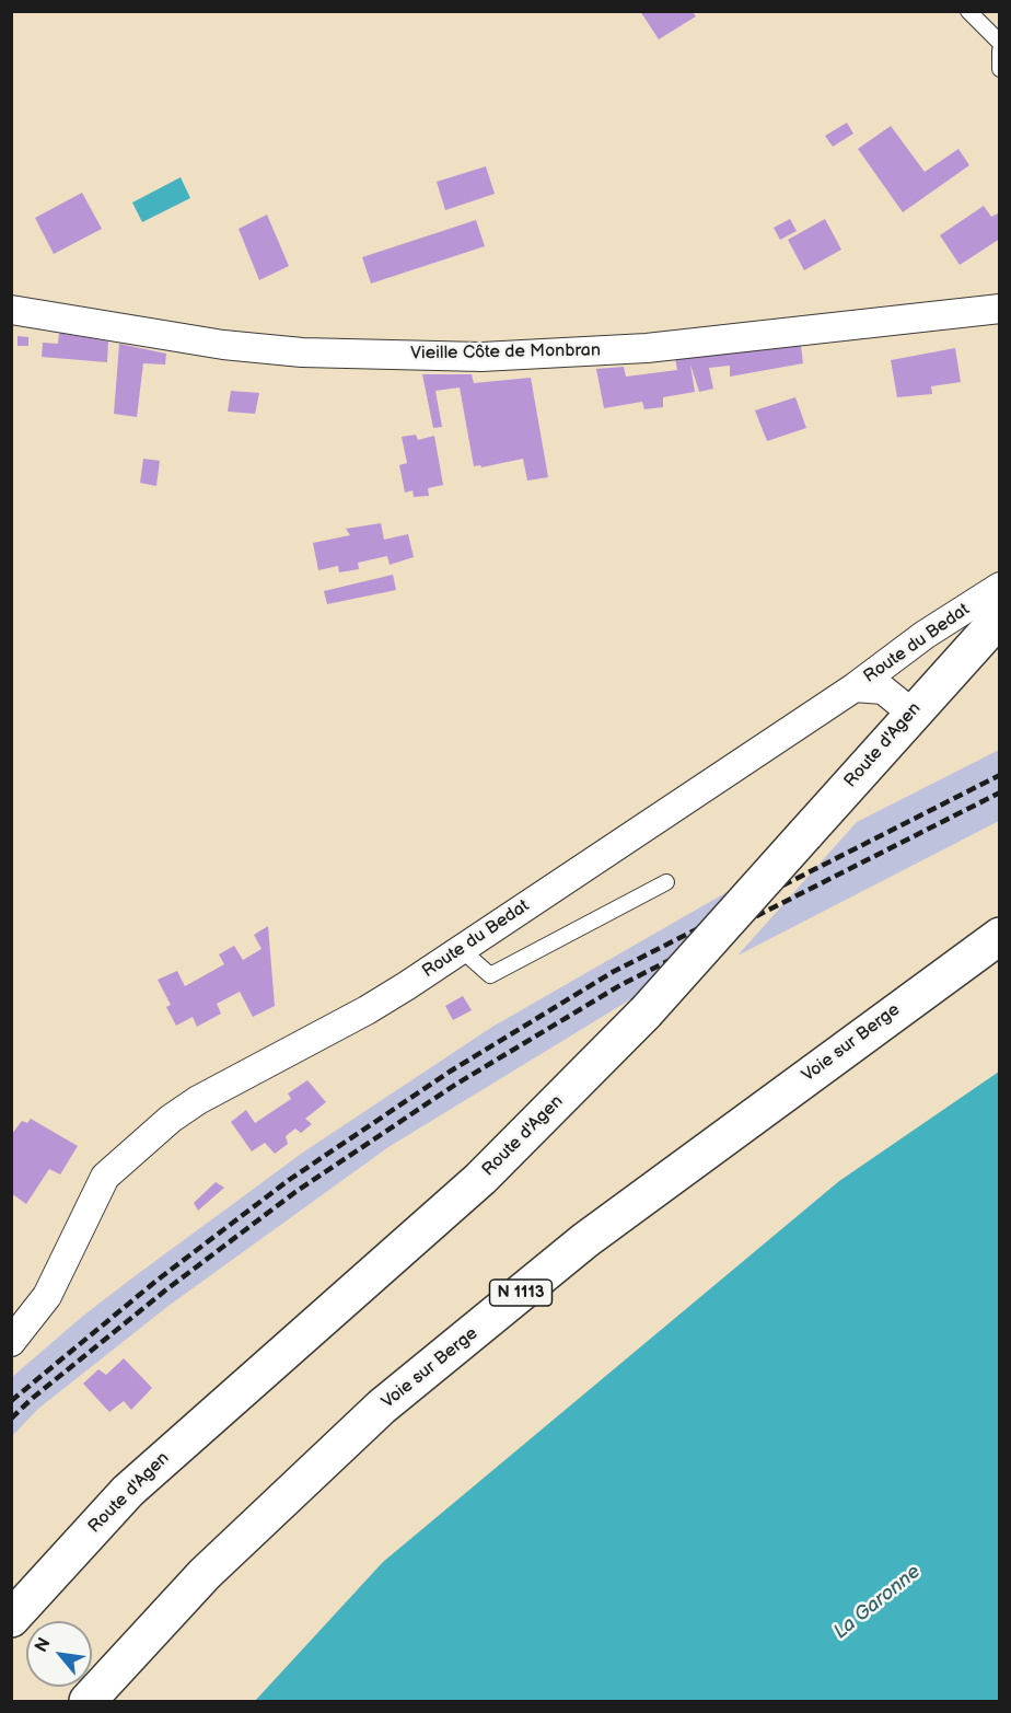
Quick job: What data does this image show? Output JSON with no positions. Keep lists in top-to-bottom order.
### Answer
{
  "streets": {
    "main road": ["Route d'Agen", "Voie sur Berge", "N 1113"],
    "street": ["Vieille Côte de Monbran", "Route du Bedat"]
  },
  "water": ["La Garonne"],
  "north": "top left"
}
